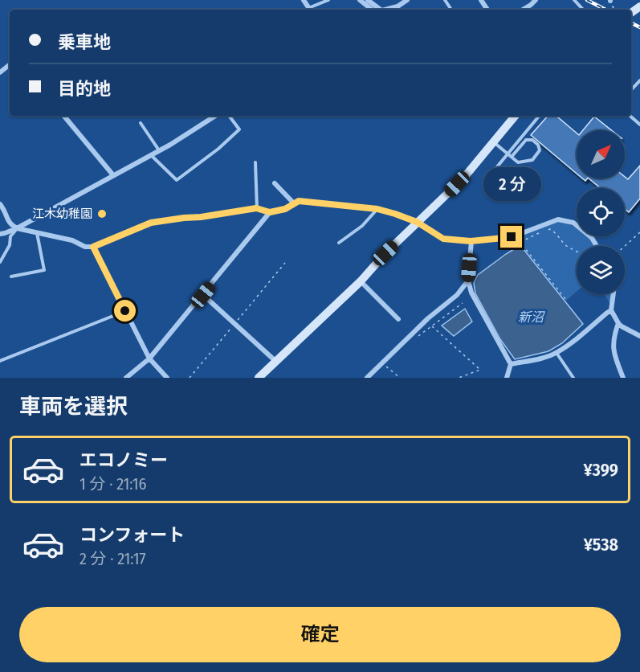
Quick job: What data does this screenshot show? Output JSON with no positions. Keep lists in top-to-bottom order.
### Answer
{
  "water": ["新沼"],
  "places": ["江木幼稚園"],
  "north": "top right",
  "page": {
    "banner": ["乗車地", "目的地"],
    "bubble": "2 分",
    "heading": "車両を選択",
    "list": [
      {
        "name": "エコノミー",
        "note": "1 分 · 21:16",
        "value": "¥399"
      },
      {
        "name": "コンフォート",
        "note": "2 分 · 21:17",
        "value": "¥538"
      }
    ],
    "buttons": "確定"
  }
}
